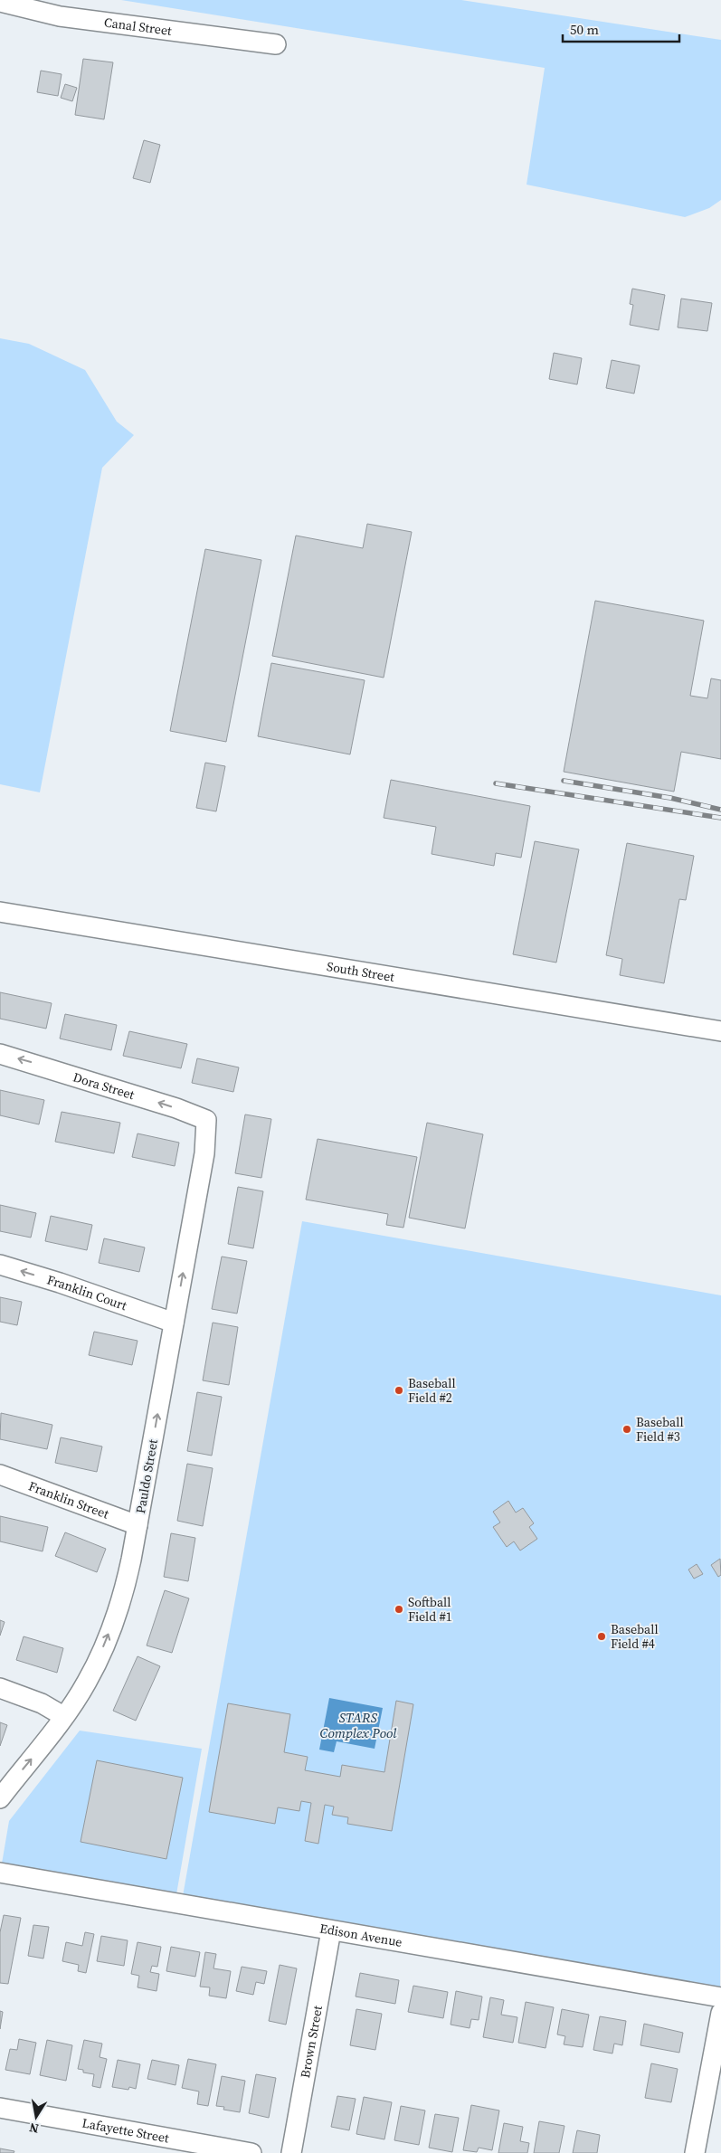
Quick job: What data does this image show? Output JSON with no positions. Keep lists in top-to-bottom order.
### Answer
{
  "streets": {
    "street": [
      "Canal Street",
      "South Street",
      "Dora Street",
      "Franklin Court",
      "Pauldo Street",
      "Franklin Street",
      "Edison Avenue",
      "Brown Street",
      "Lafayette Street"
    ]
  },
  "crossings": [
    ["Dora Street", "Pauldo Street"],
    ["Franklin Court", "Pauldo Street"],
    ["Pauldo Street", "Franklin Street"],
    ["Edison Avenue", "Brown Street"]
  ],
  "one_way": ["Dora Street", "Franklin Court", "Pauldo Street"],
  "water": ["STARS Complex Pool"],
  "places": [
    "Baseball Field #2",
    "Baseball Field #3",
    "Softball Field #1",
    "Baseball Field #4"
  ],
  "scale_bar": "50 m",
  "north": "bottom"
}
